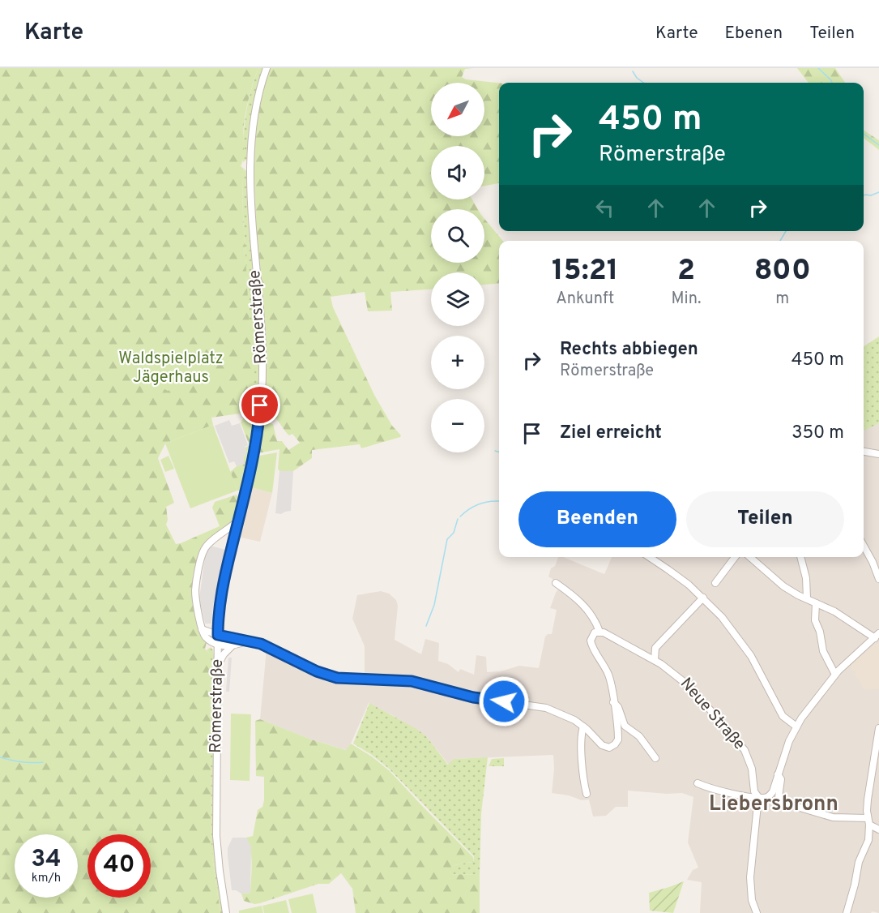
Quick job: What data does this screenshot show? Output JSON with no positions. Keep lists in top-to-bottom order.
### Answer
{
  "streets": {
    "street": ["Römerstraße", "Neue Straße"]
  },
  "districts": ["Liebersbronn"],
  "parks": ["Waldspielplatz Jägerhaus"],
  "north": "bottom left",
  "page": {
    "header": "Karte",
    "nav": ["Karte", "Ebenen", "Teilen"],
    "map_buttons": ["+", "−"],
    "turn": ["450 m", "Römerstraße"],
    "eta": [
      "15:21",
      "Ankunft",
      "2",
      "Min.",
      "800",
      "m"
    ],
    "list": [
      {
        "name": "Rechts abbiegen",
        "note": "Römerstraße",
        "value": "450 m"
      },
      {
        "name": "Ziel erreicht",
        "value": "350 m"
      }
    ],
    "buttons": ["Beenden", "Teilen"],
    "speed": "34 km/h",
    "limit": "40"
  }
}
